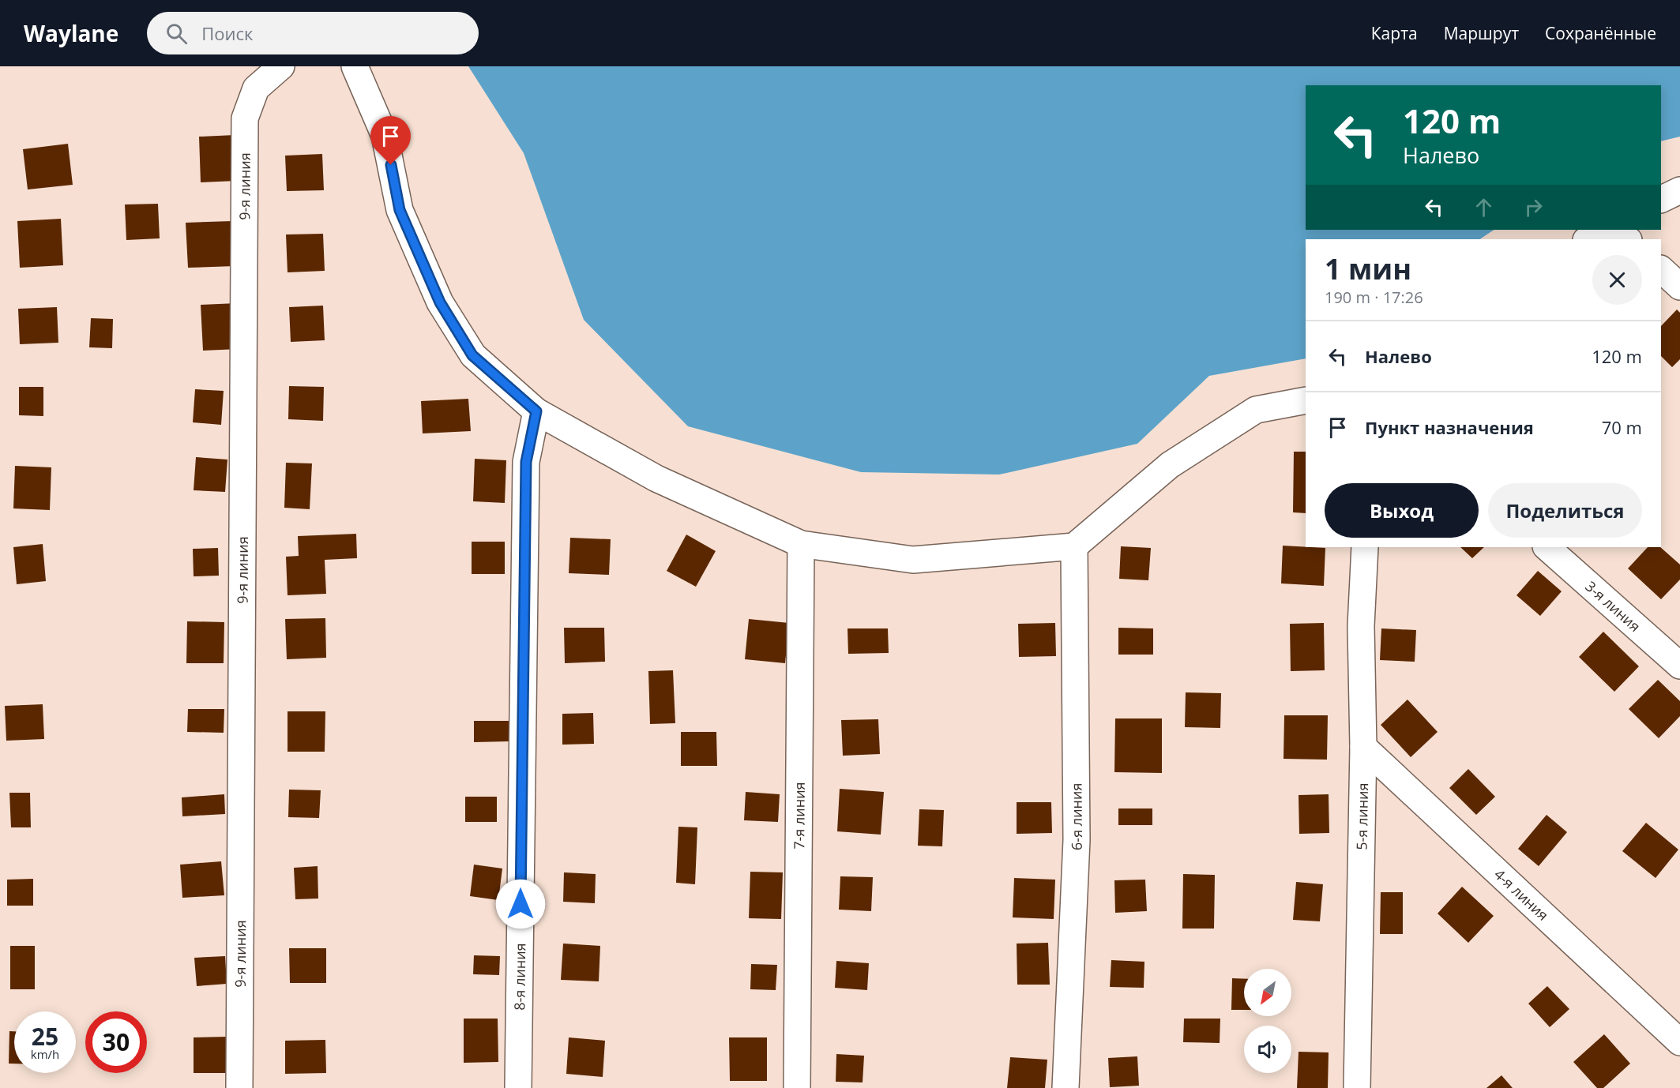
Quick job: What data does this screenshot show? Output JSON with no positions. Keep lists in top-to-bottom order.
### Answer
{
  "streets": {
    "street": [
      "9-я линия",
      "3-я линия",
      "7-я линия",
      "6-я линия",
      "5-я линия",
      "4-я линия",
      "8-я линия"
    ]
  },
  "crossings": [
    ["5-я линия", "4-я линия"]
  ],
  "north": "bottom left",
  "page": {
    "header": "Waylane",
    "search": "Поиск",
    "nav": ["Карта", "Маршрут", "Сохранённые"],
    "turn": ["120 m", "Налево"],
    "heading": ["1 мин", "190 m · 17:26"],
    "list": [
      {
        "name": "Налево",
        "value": "120 m"
      },
      {
        "name": "Пункт назначения",
        "value": "70 m"
      }
    ],
    "buttons": ["Выход", "Поделиться"],
    "speed": "25 km/h",
    "limit": "30"
  }
}
